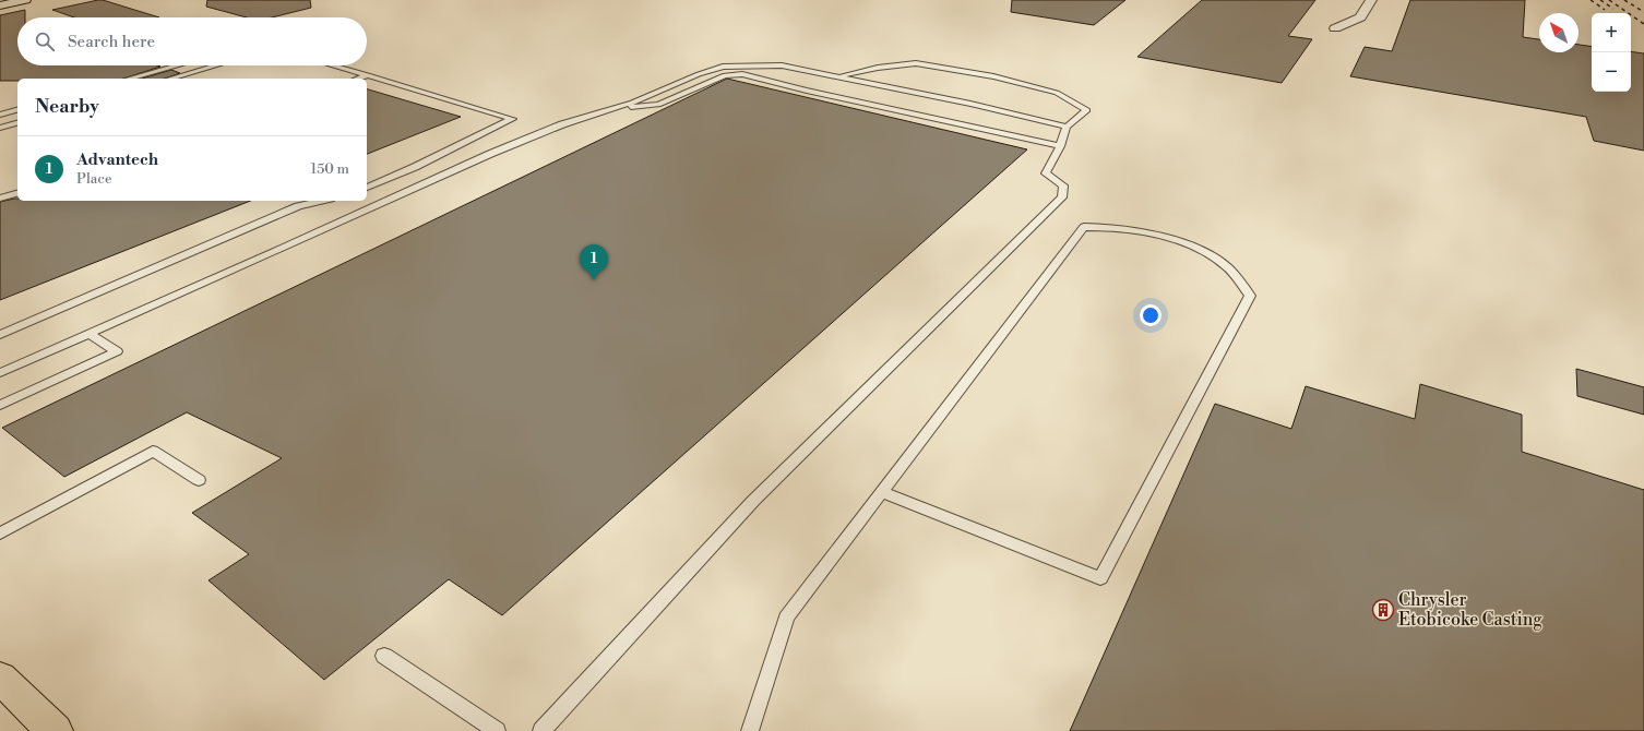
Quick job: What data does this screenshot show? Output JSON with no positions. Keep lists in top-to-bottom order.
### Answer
{
  "places": {
    "building": ["Chrysler Etobicoke Casting"]
  },
  "north": "top left",
  "page": {
    "map_buttons": ["+", "−"],
    "search": "Search here",
    "heading": "Nearby",
    "list": [
      {
        "mark": "1",
        "name": "Advantech",
        "note": "Place",
        "value": "150 m"
      }
    ],
    "pins": "1"
  }
}
